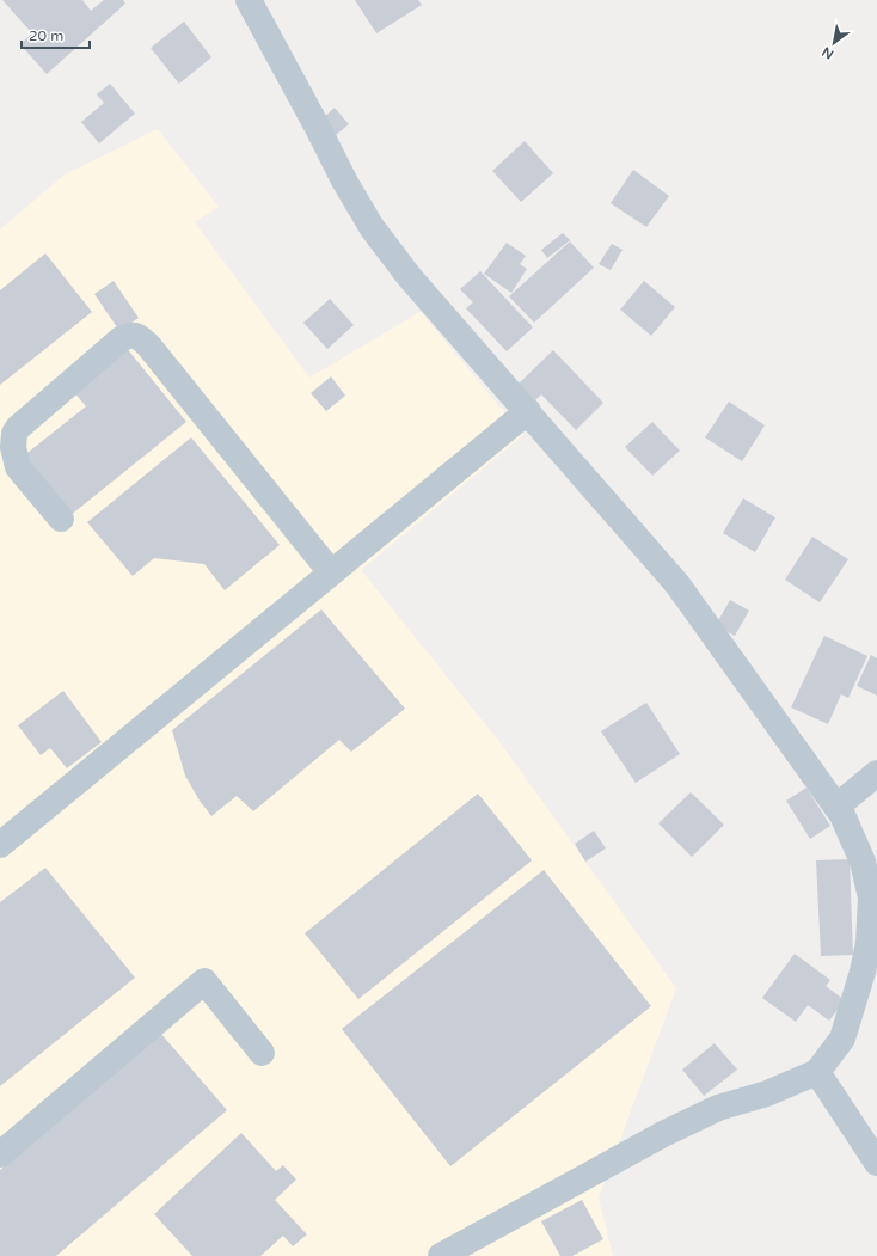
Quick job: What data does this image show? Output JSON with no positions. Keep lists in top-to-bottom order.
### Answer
{
  "scale_bar": "20 m",
  "north": "bottom left"
}
